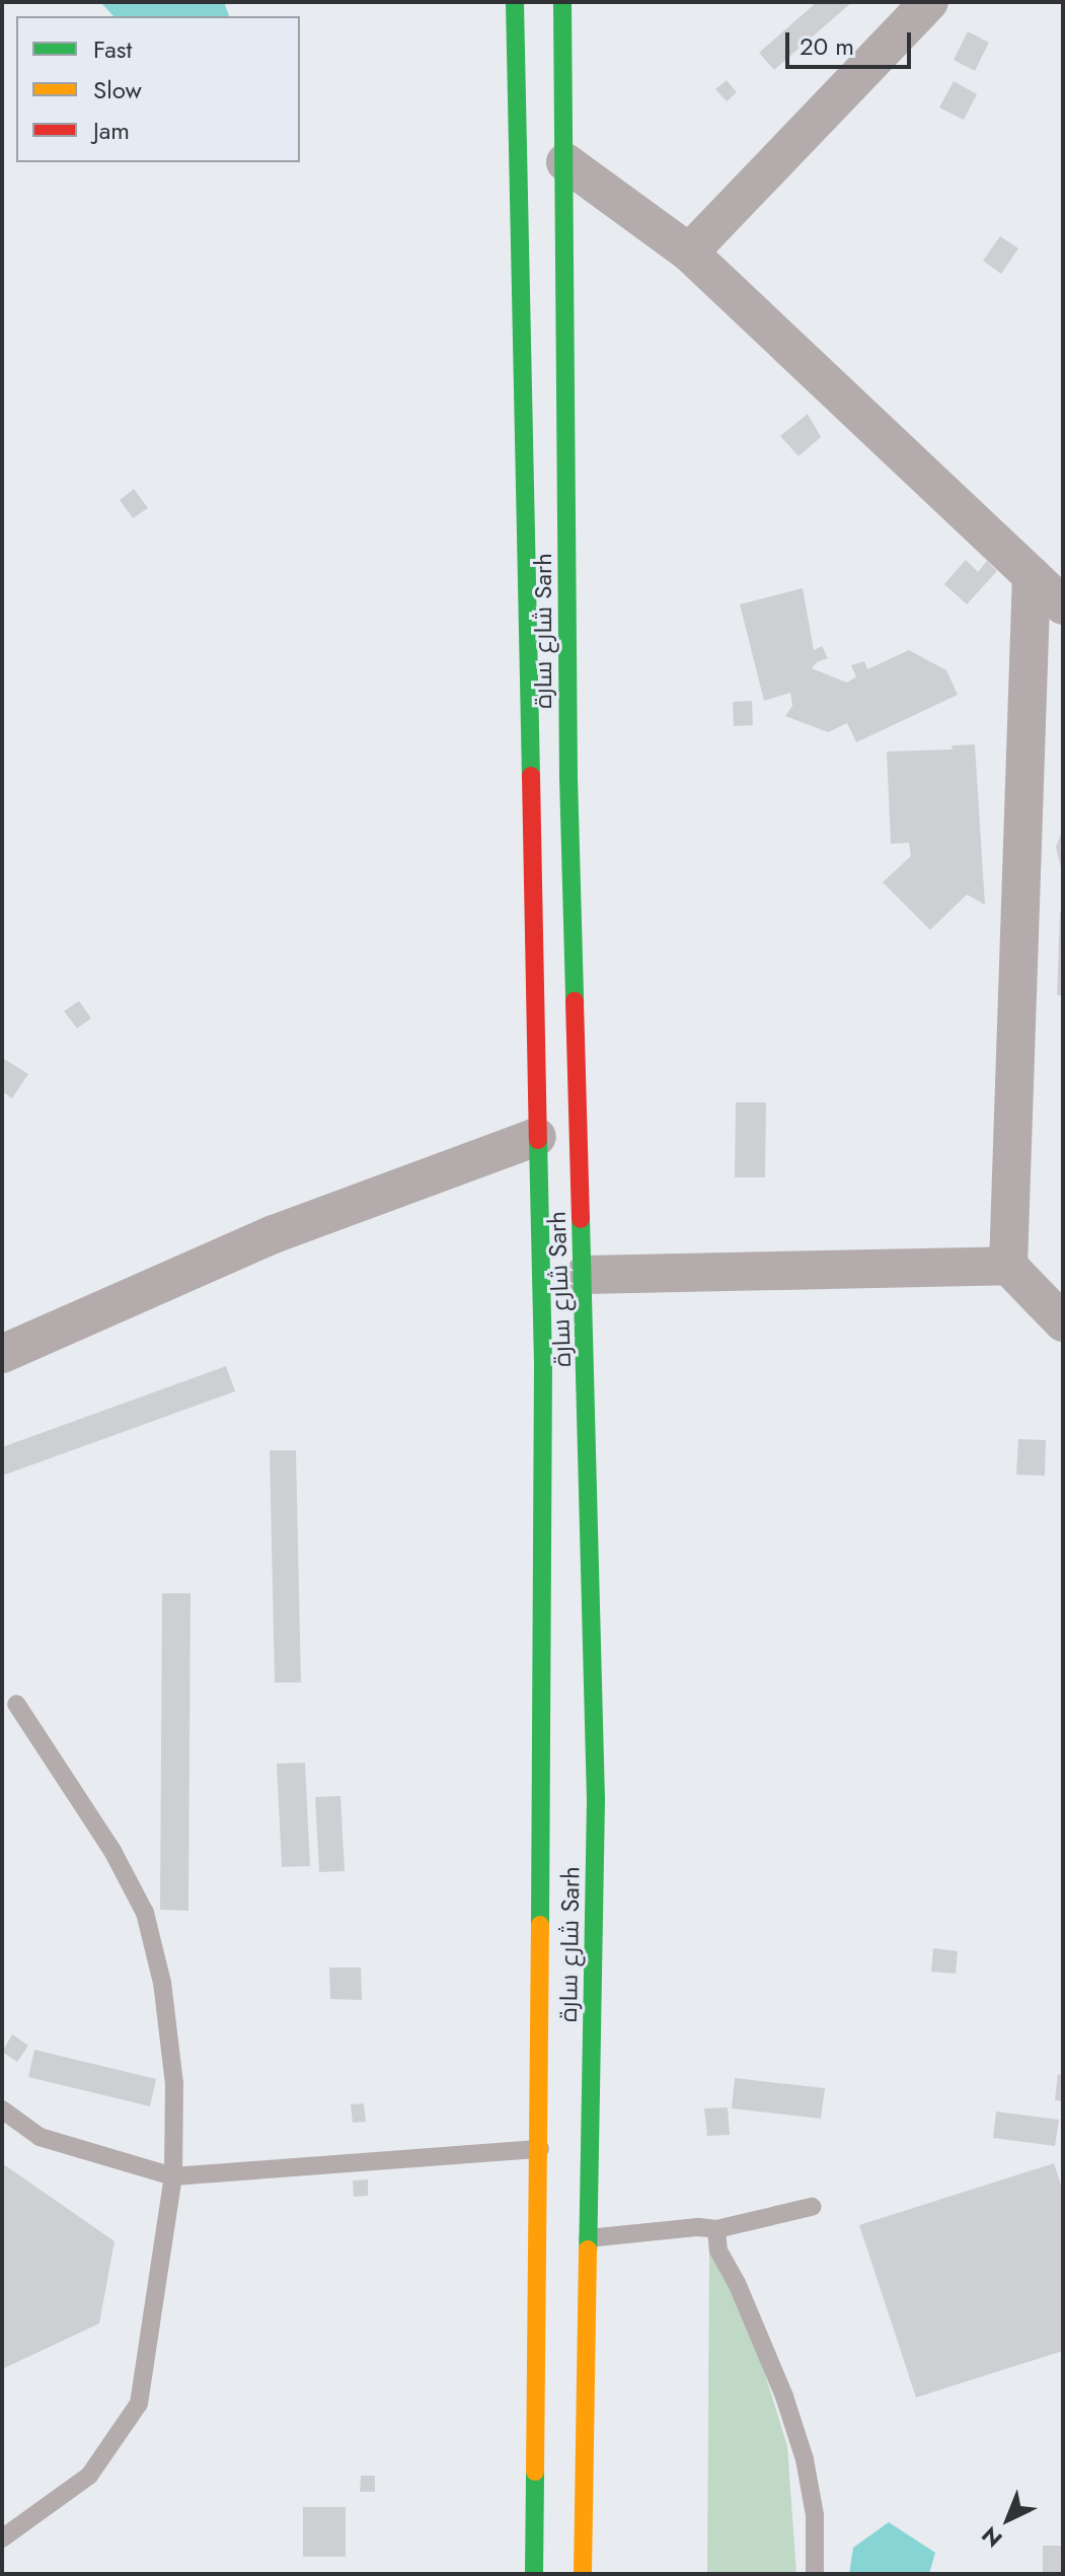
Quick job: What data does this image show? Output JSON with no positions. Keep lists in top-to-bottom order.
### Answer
{
  "streets": {
    "highway": ["شارع سارة Sarh"]
  },
  "legend": ["Fast", "Slow", "Jam"],
  "scale_bar": "20 m",
  "north": "bottom left"
}
